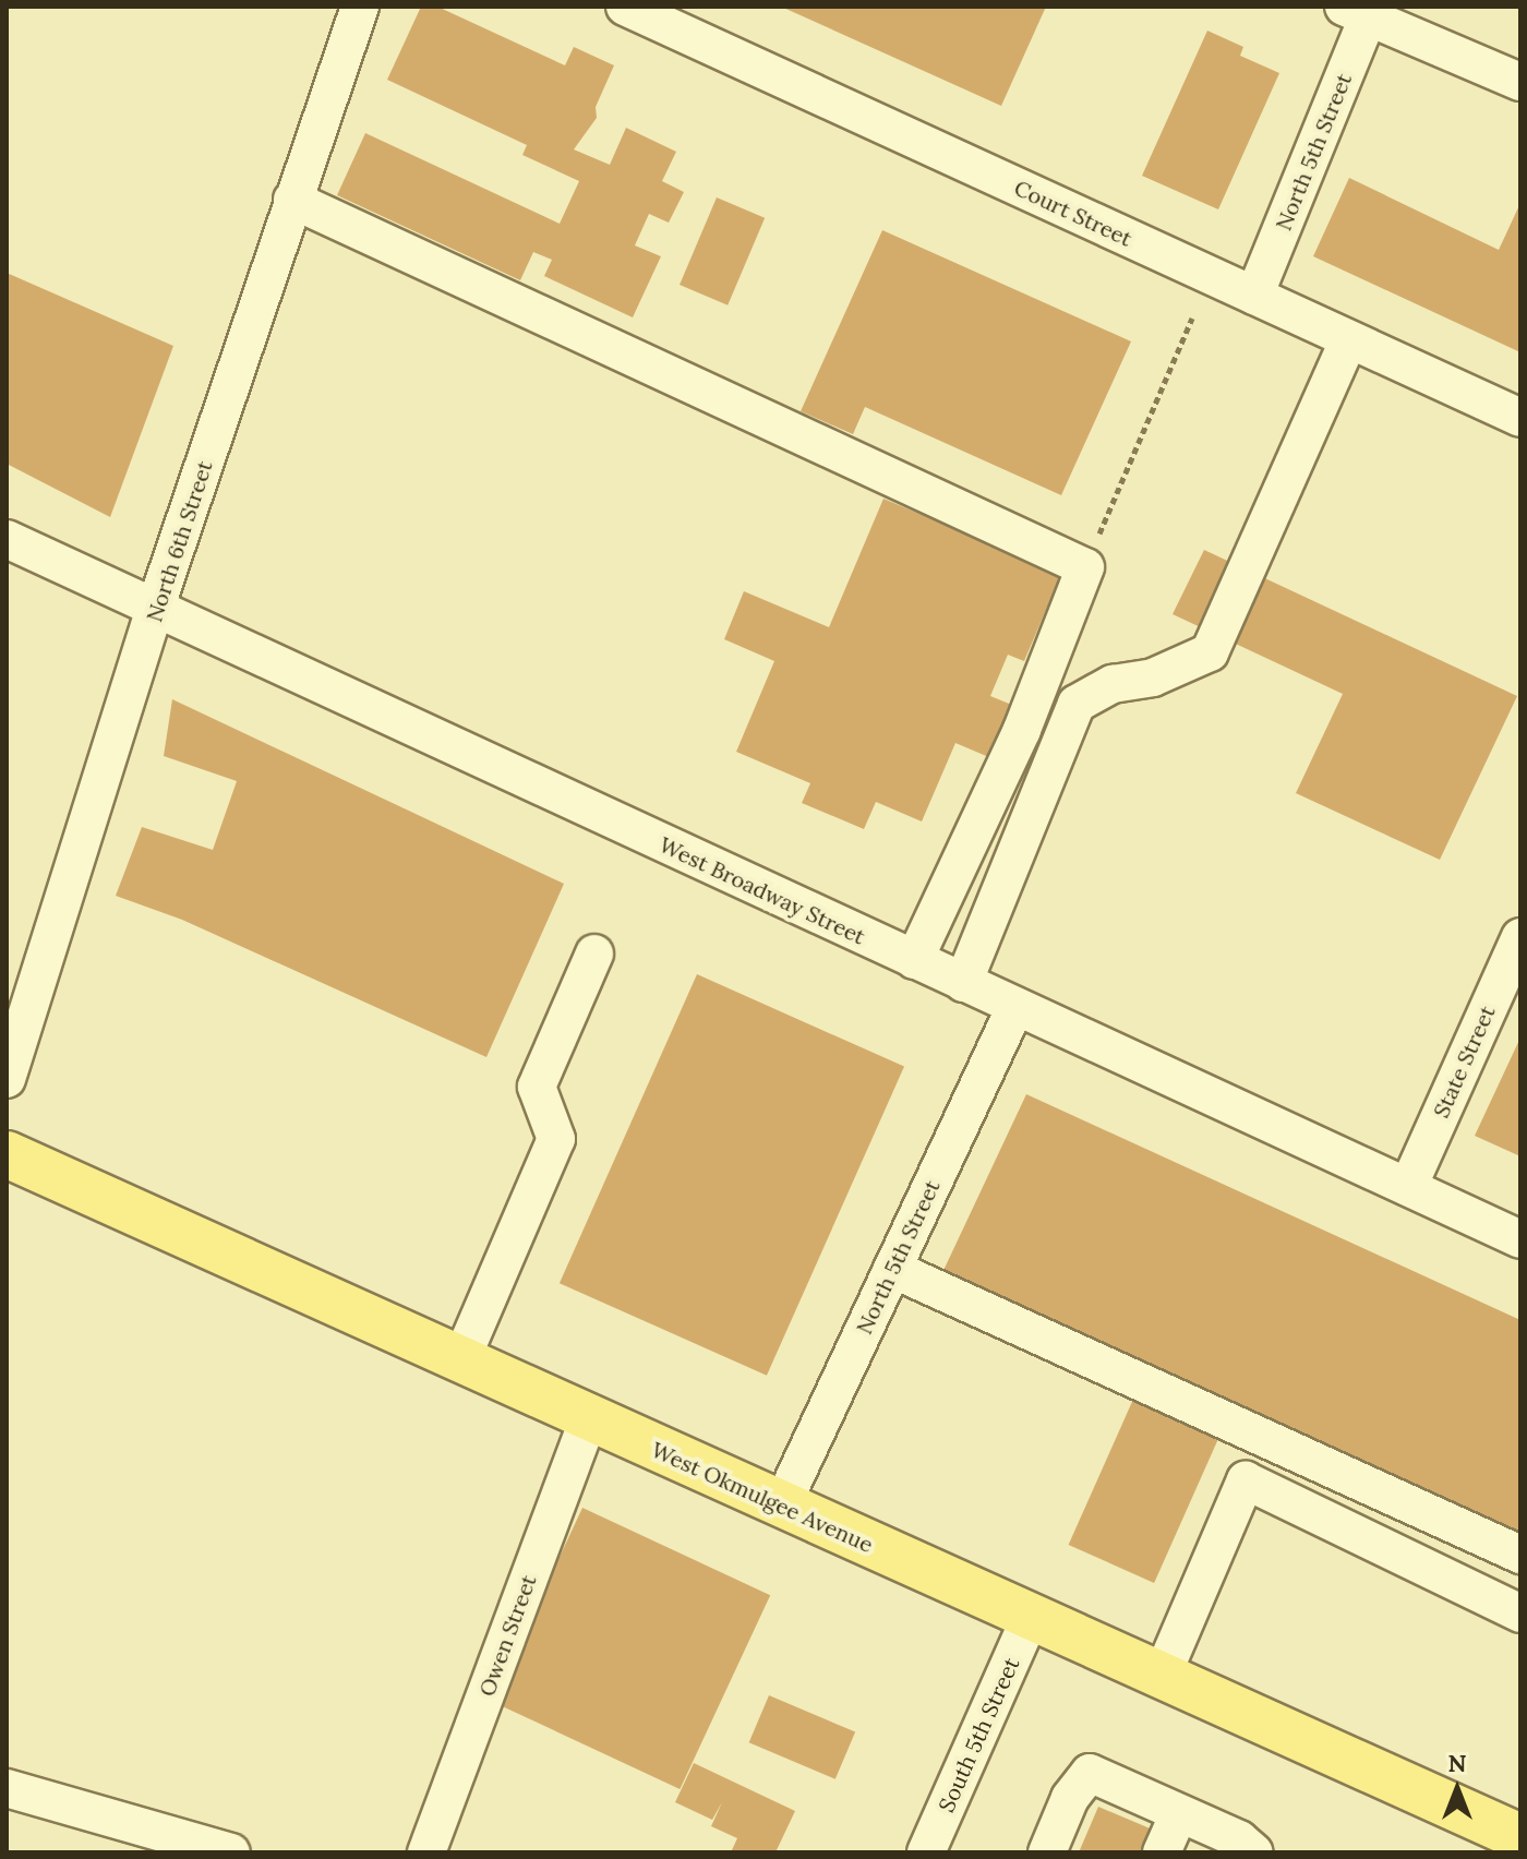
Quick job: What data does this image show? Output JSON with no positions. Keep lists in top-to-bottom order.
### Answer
{
  "streets": {
    "main road": ["West Okmulgee Avenue"],
    "street": [
      "North 5th Street",
      "Court Street",
      "North 6th Street",
      "West Broadway Street",
      "State Street",
      "Owen Street",
      "South 5th Street"
    ]
  },
  "crossings": [
    ["North 5th Street", "Court Street"],
    ["North 5th Street", "West Broadway Street"],
    ["North 5th Street", "West Okmulgee Avenue"],
    ["North 6th Street", "West Broadway Street"],
    ["West Broadway Street", "State Street"],
    ["West Okmulgee Avenue", "Owen Street"],
    ["West Okmulgee Avenue", "South 5th Street"]
  ],
  "north": "top"
}
